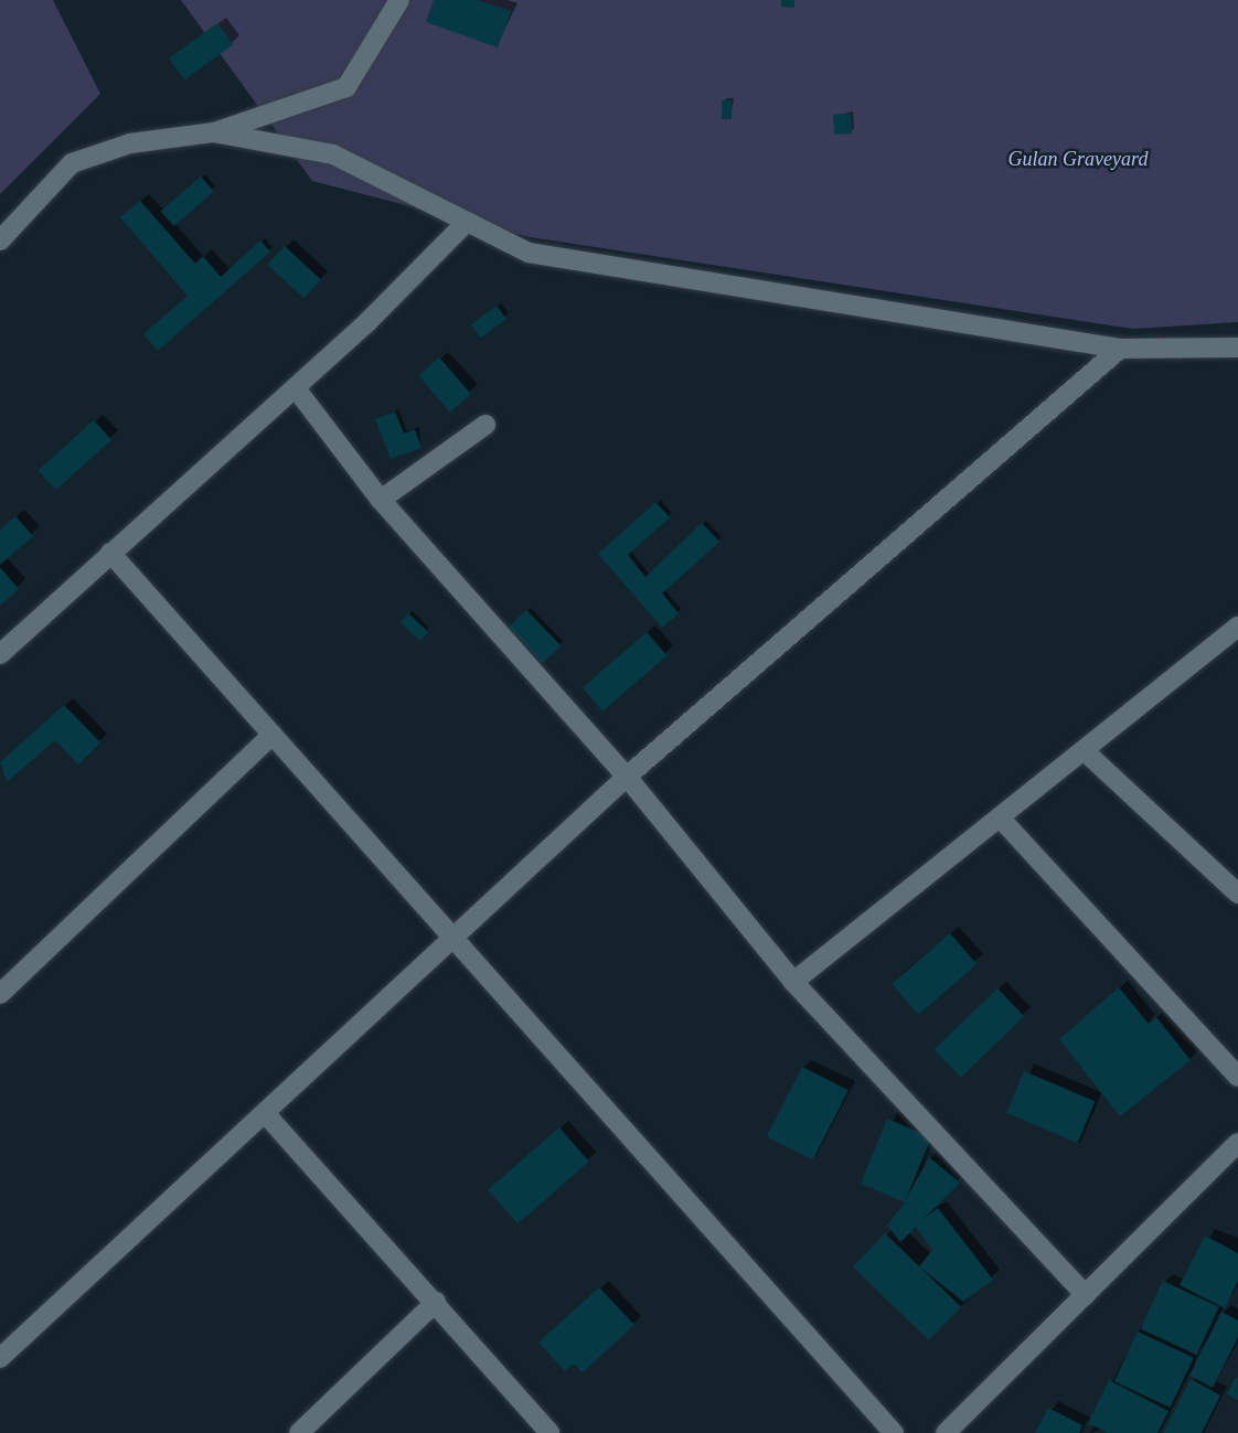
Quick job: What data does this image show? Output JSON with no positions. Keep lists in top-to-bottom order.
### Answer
{
  "parks": ["Gulan Graveyard"]
}
